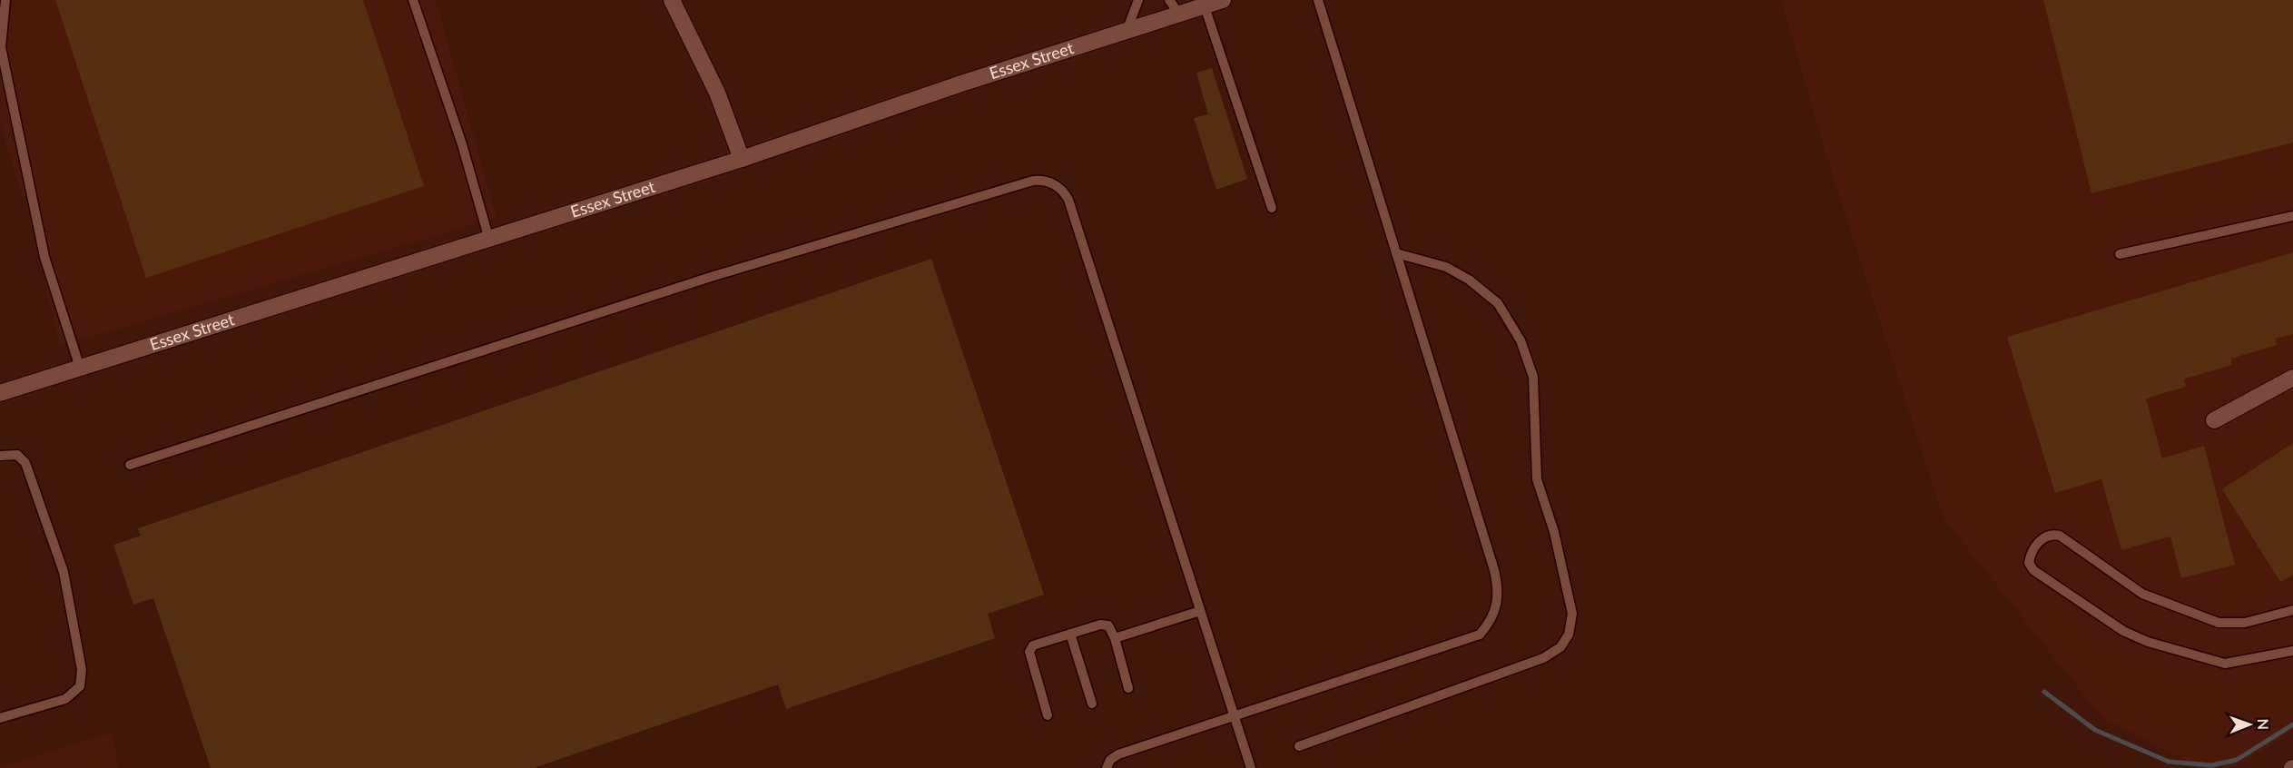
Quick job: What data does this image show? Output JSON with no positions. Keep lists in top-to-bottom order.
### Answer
{
  "streets": {
    "street": ["Essex Street"]
  },
  "north": "right"
}
